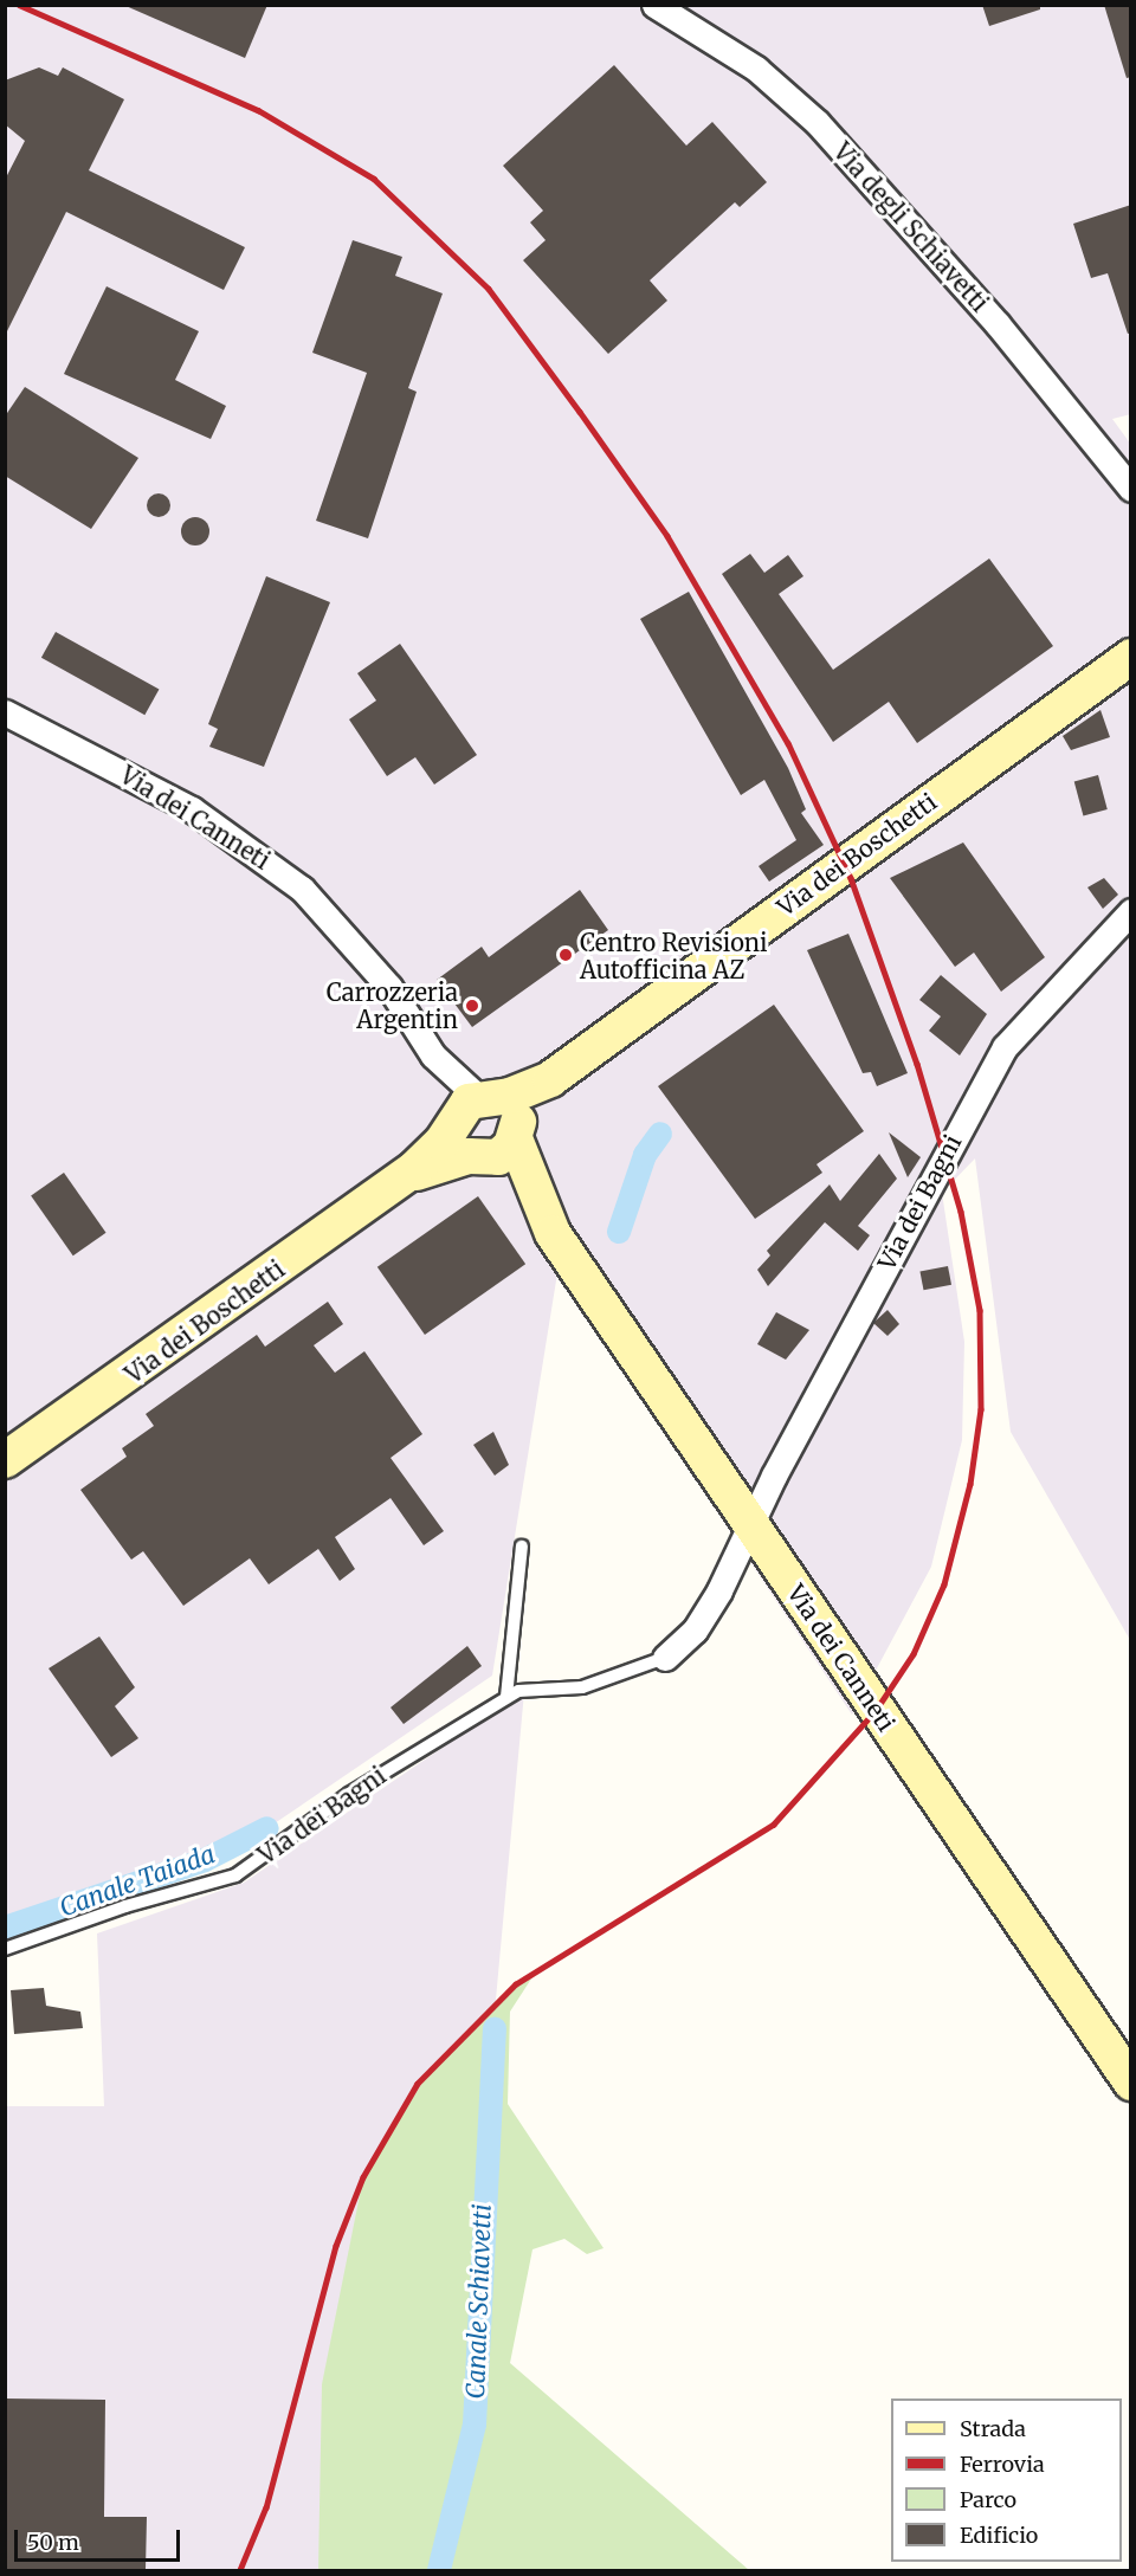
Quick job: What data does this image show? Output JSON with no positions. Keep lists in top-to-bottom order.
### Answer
{
  "streets": {
    "street": [
      "Via degli Schiavetti",
      "Via dei Canneti",
      "Via dei Boschetti",
      "Via dei Bagni"
    ]
  },
  "crossings": [
    ["Via dei Canneti", "Via dei Boschetti"],
    ["Via dei Canneti", "Via dei Bagni"]
  ],
  "water": ["Canale Taiada", "Canale Schiavetti"],
  "places": ["Centro Revisioni Autofficina AZ", "Carrozzeria Argentin"],
  "legend": [
    "Strada",
    "Ferrovia",
    "Parco",
    "Edificio"
  ],
  "scale_bar": "50 m"
}
